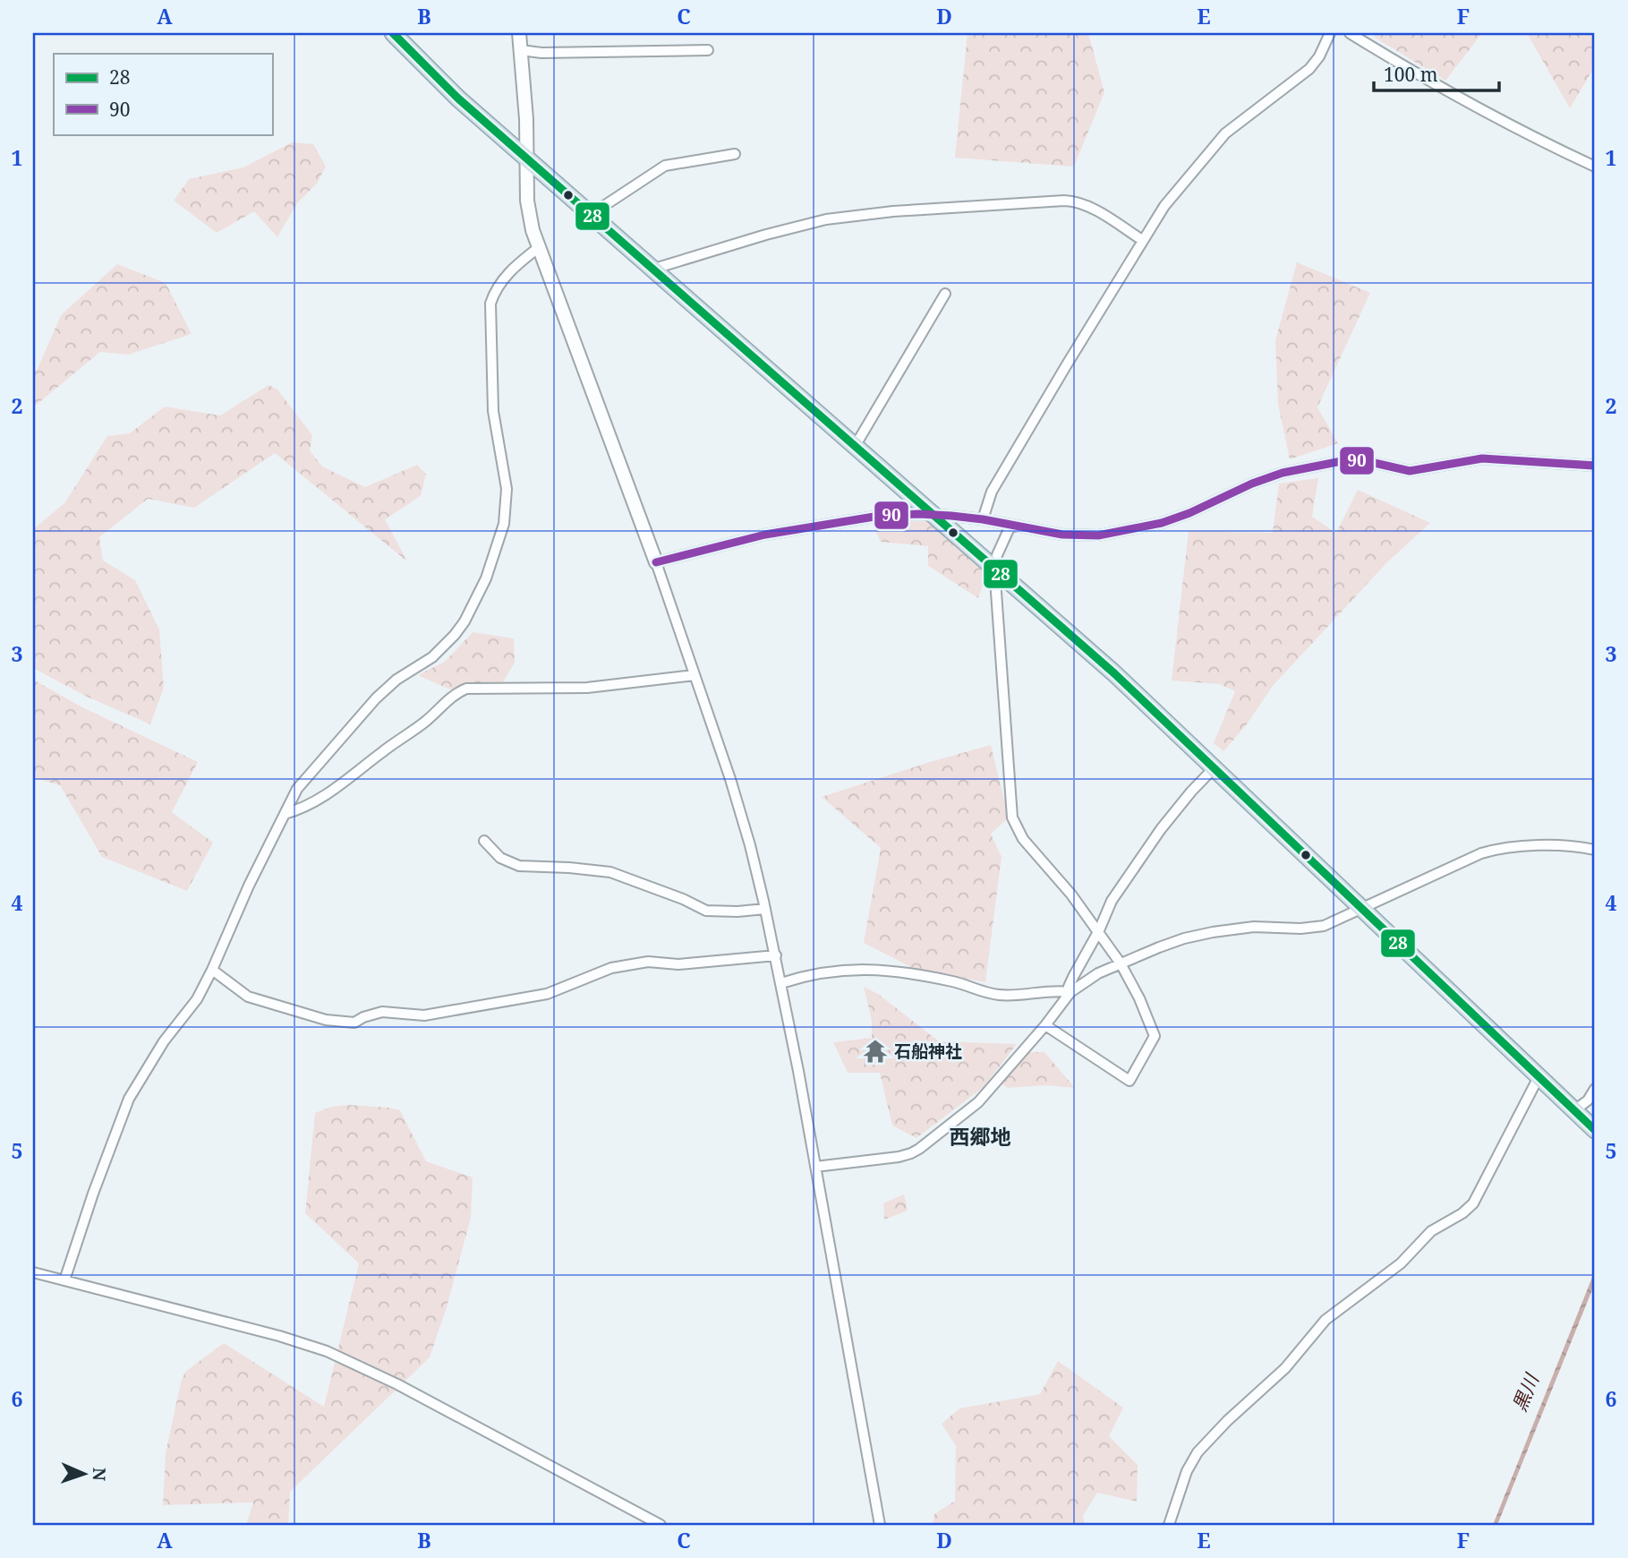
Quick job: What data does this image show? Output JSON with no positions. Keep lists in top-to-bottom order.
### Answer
{
  "districts": ["西郷地"],
  "water": ["黒川"],
  "places": {
    "temple": ["石船神社"]
  },
  "lines": ["transit line 28", "transit line 90"],
  "legend": ["28", "90"],
  "scale_bar": "100 m",
  "north": "right",
  "grid": {
    "columns": [
      "A",
      "B",
      "C",
      "D",
      "E",
      "F"
    ],
    "rows": [
      "1",
      "2",
      "3",
      "4",
      "5",
      "6"
    ]
  }
}
